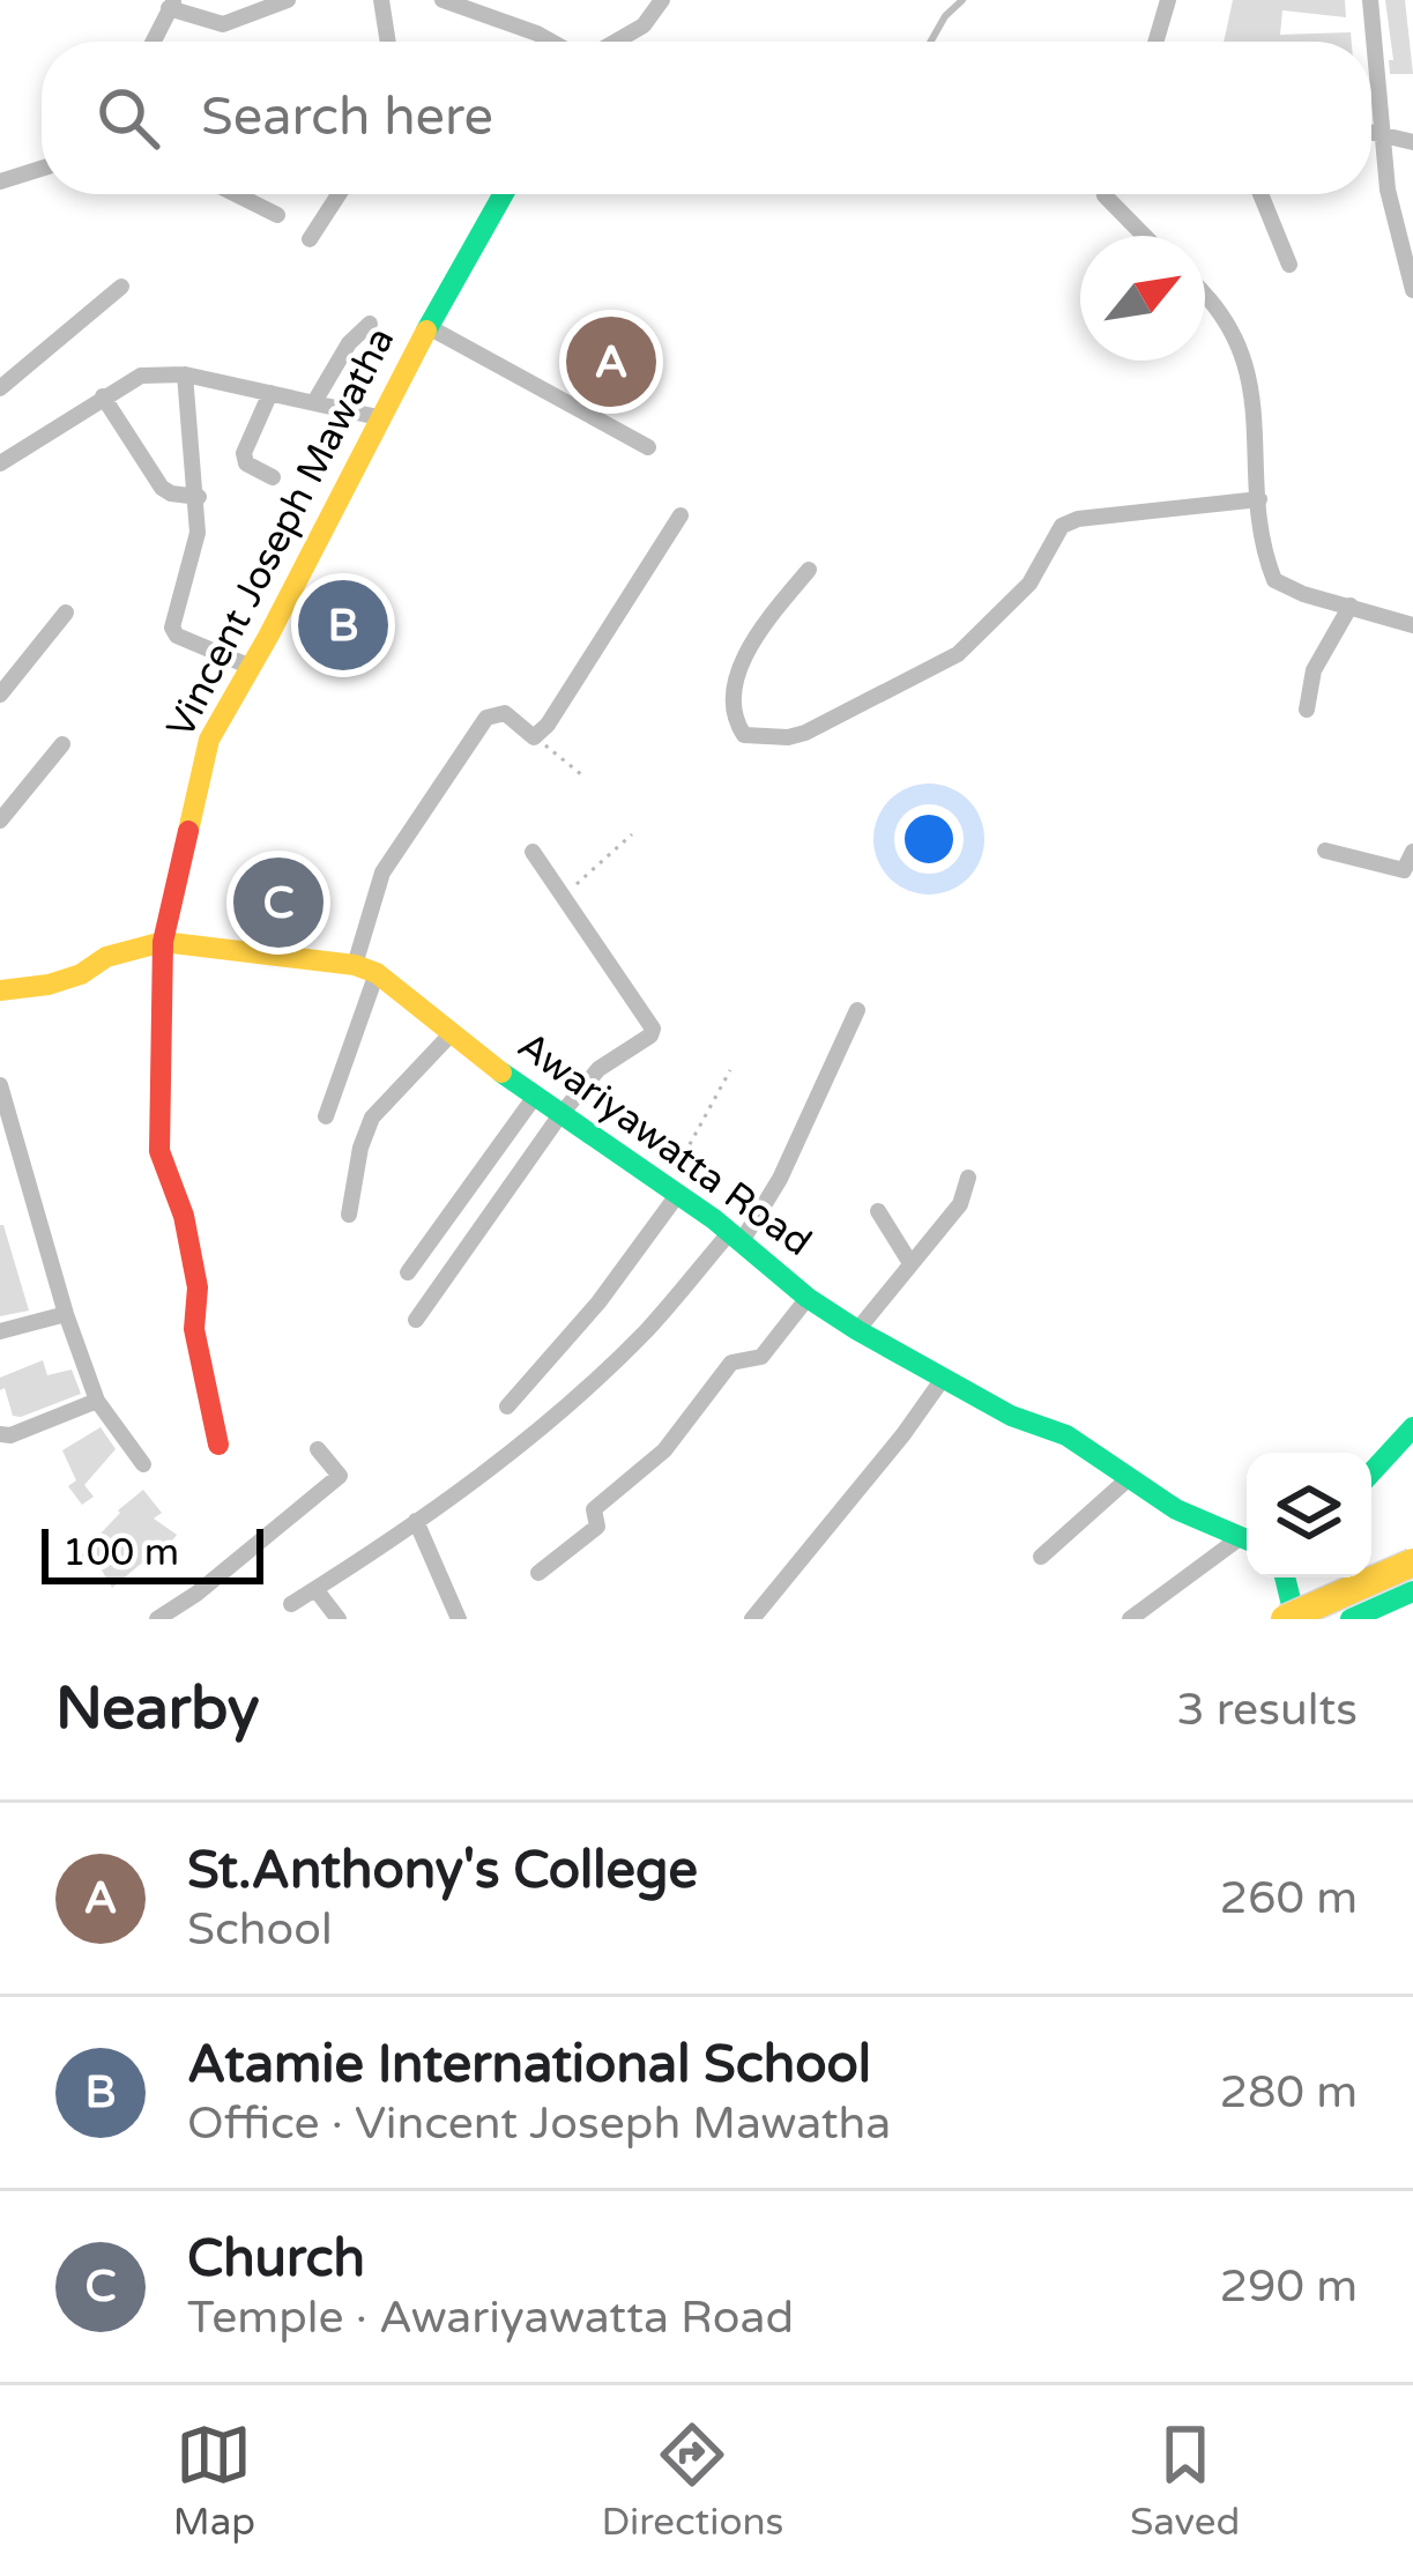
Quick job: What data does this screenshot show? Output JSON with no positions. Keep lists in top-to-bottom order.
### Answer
{
  "streets": {
    "main road": ["Vincent Joseph Mawatha", "Awariyawatta Road"]
  },
  "scale_bar": "100 m",
  "north": "top right",
  "page": {
    "search": "Search here",
    "pins": ["A", "B", "C"],
    "scale": "100 m",
    "heading": ["Nearby", "3 results"],
    "list": [
      {
        "mark": "A",
        "name": "St.Anthony's College",
        "note": "School",
        "value": "260 m"
      },
      {
        "mark": "B",
        "name": "Atamie International School",
        "note": "Office · Vincent Joseph Mawatha",
        "value": "280 m"
      },
      {
        "mark": "C",
        "name": "Church",
        "note": "Temple · Awariyawatta Road",
        "value": "290 m"
      }
    ],
    "nav": ["Map", "Directions", "Saved"]
  }
}
